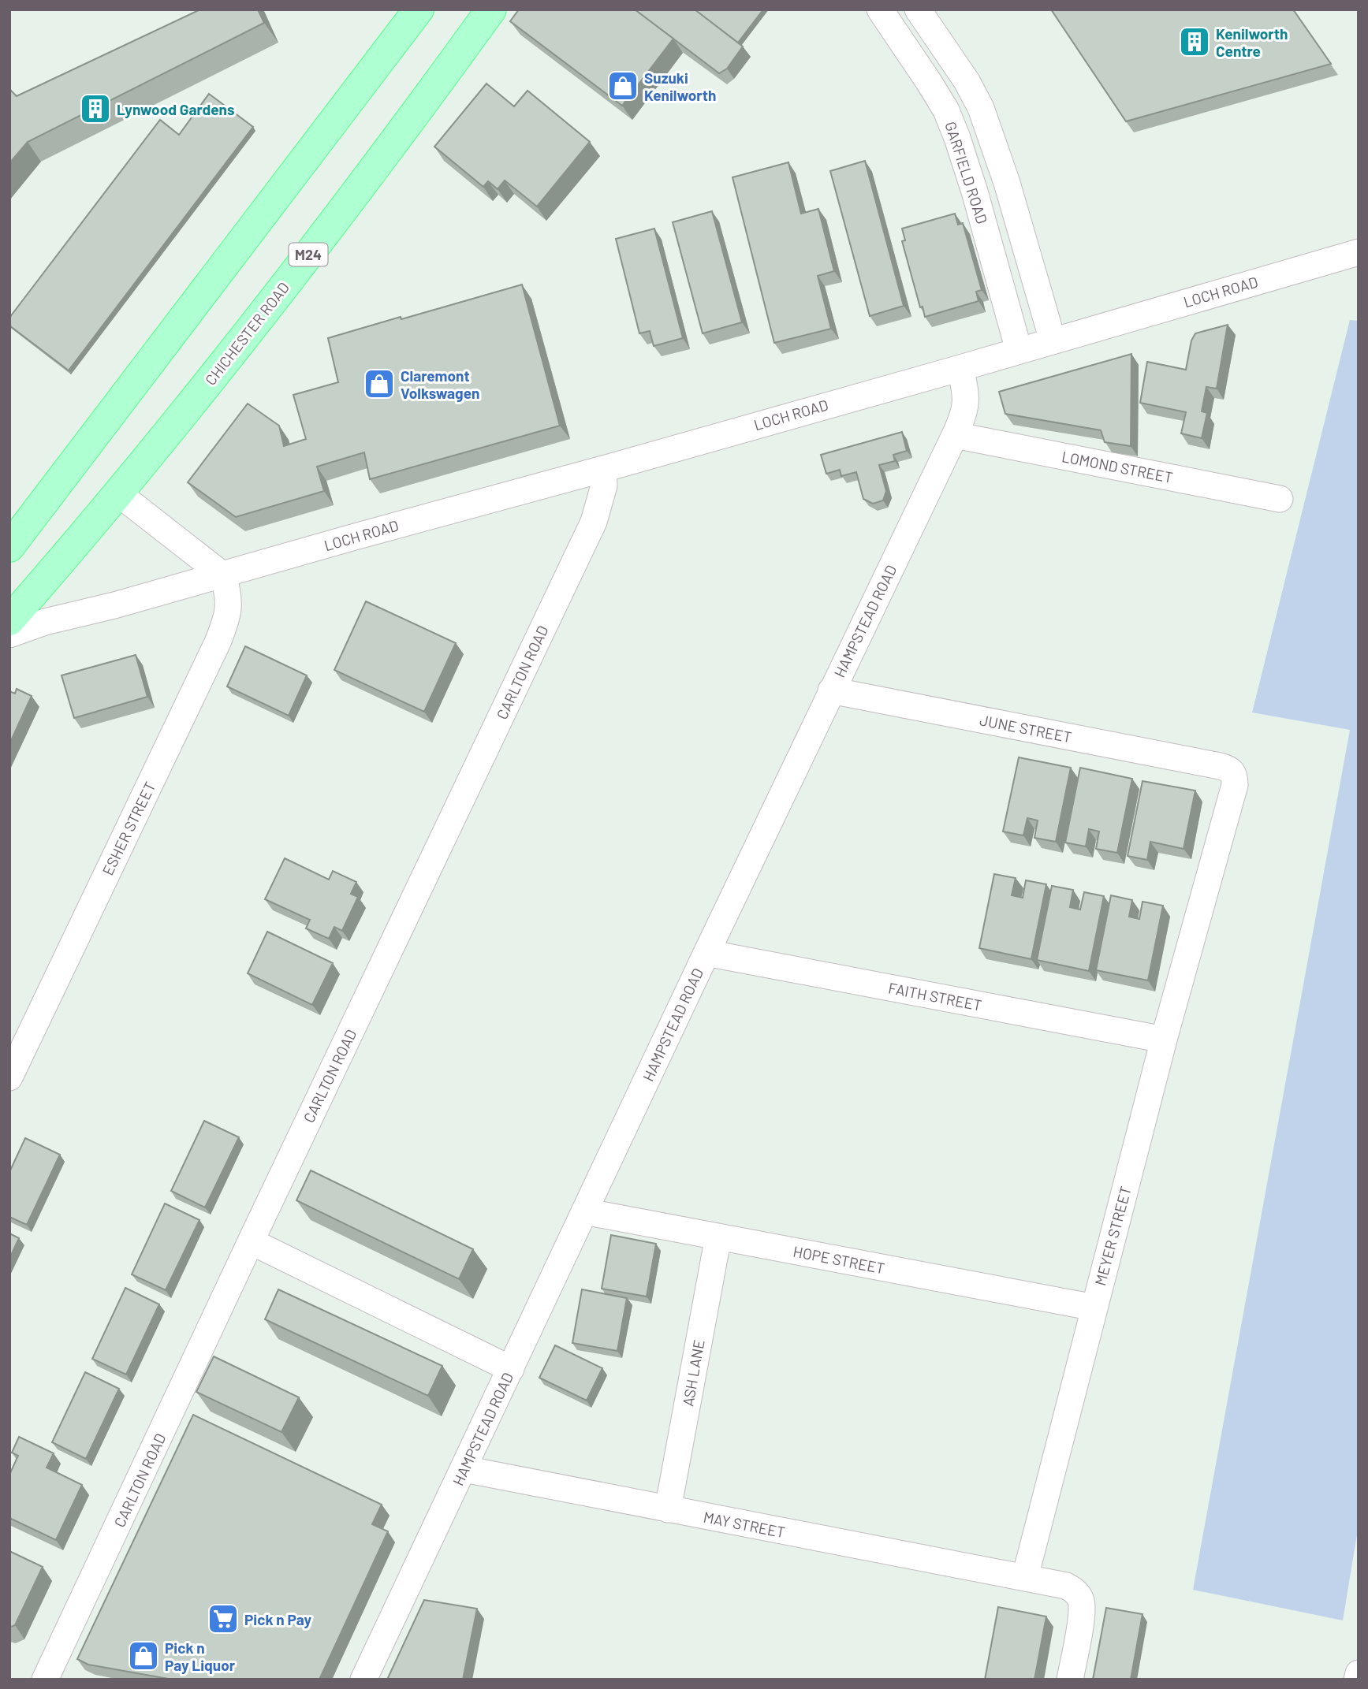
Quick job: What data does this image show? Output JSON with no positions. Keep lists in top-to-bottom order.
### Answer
{
  "streets": {
    "main road": ["M24", "CHICHESTER ROAD"],
    "street": [
      "GARFIELD ROAD",
      "LOCH ROAD",
      "LOMOND STREET",
      "HAMPSTEAD ROAD",
      "CARLTON ROAD",
      "JUNE STREET",
      "ESHER STREET",
      "FAITH STREET",
      "MEYER STREET",
      "HOPE STREET",
      "ASH LANE",
      "MAY STREET"
    ]
  },
  "crossings": [
    ["GARFIELD ROAD", "LOCH ROAD"],
    ["LOCH ROAD", "HAMPSTEAD ROAD"],
    ["LOCH ROAD", "CARLTON ROAD"],
    ["LOCH ROAD", "ESHER STREET"],
    ["LOMOND STREET", "HAMPSTEAD ROAD"],
    ["HAMPSTEAD ROAD", "JUNE STREET"],
    ["HAMPSTEAD ROAD", "FAITH STREET"],
    ["HAMPSTEAD ROAD", "HOPE STREET"],
    ["HAMPSTEAD ROAD", "MAY STREET"],
    ["JUNE STREET", "MEYER STREET"],
    ["FAITH STREET", "MEYER STREET"],
    ["MEYER STREET", "HOPE STREET"],
    ["MEYER STREET", "MAY STREET"],
    ["HOPE STREET", "ASH LANE"],
    ["ASH LANE", "MAY STREET"]
  ],
  "places": {
    "building": ["Kenilworth Centre", "Lynwood Gardens"],
    "shop": ["Suzuki Kenilworth", "Claremont Volkswagen", "Pick n Pay Liquor"],
    "supermarket": ["Pick n Pay"]
  }
}
